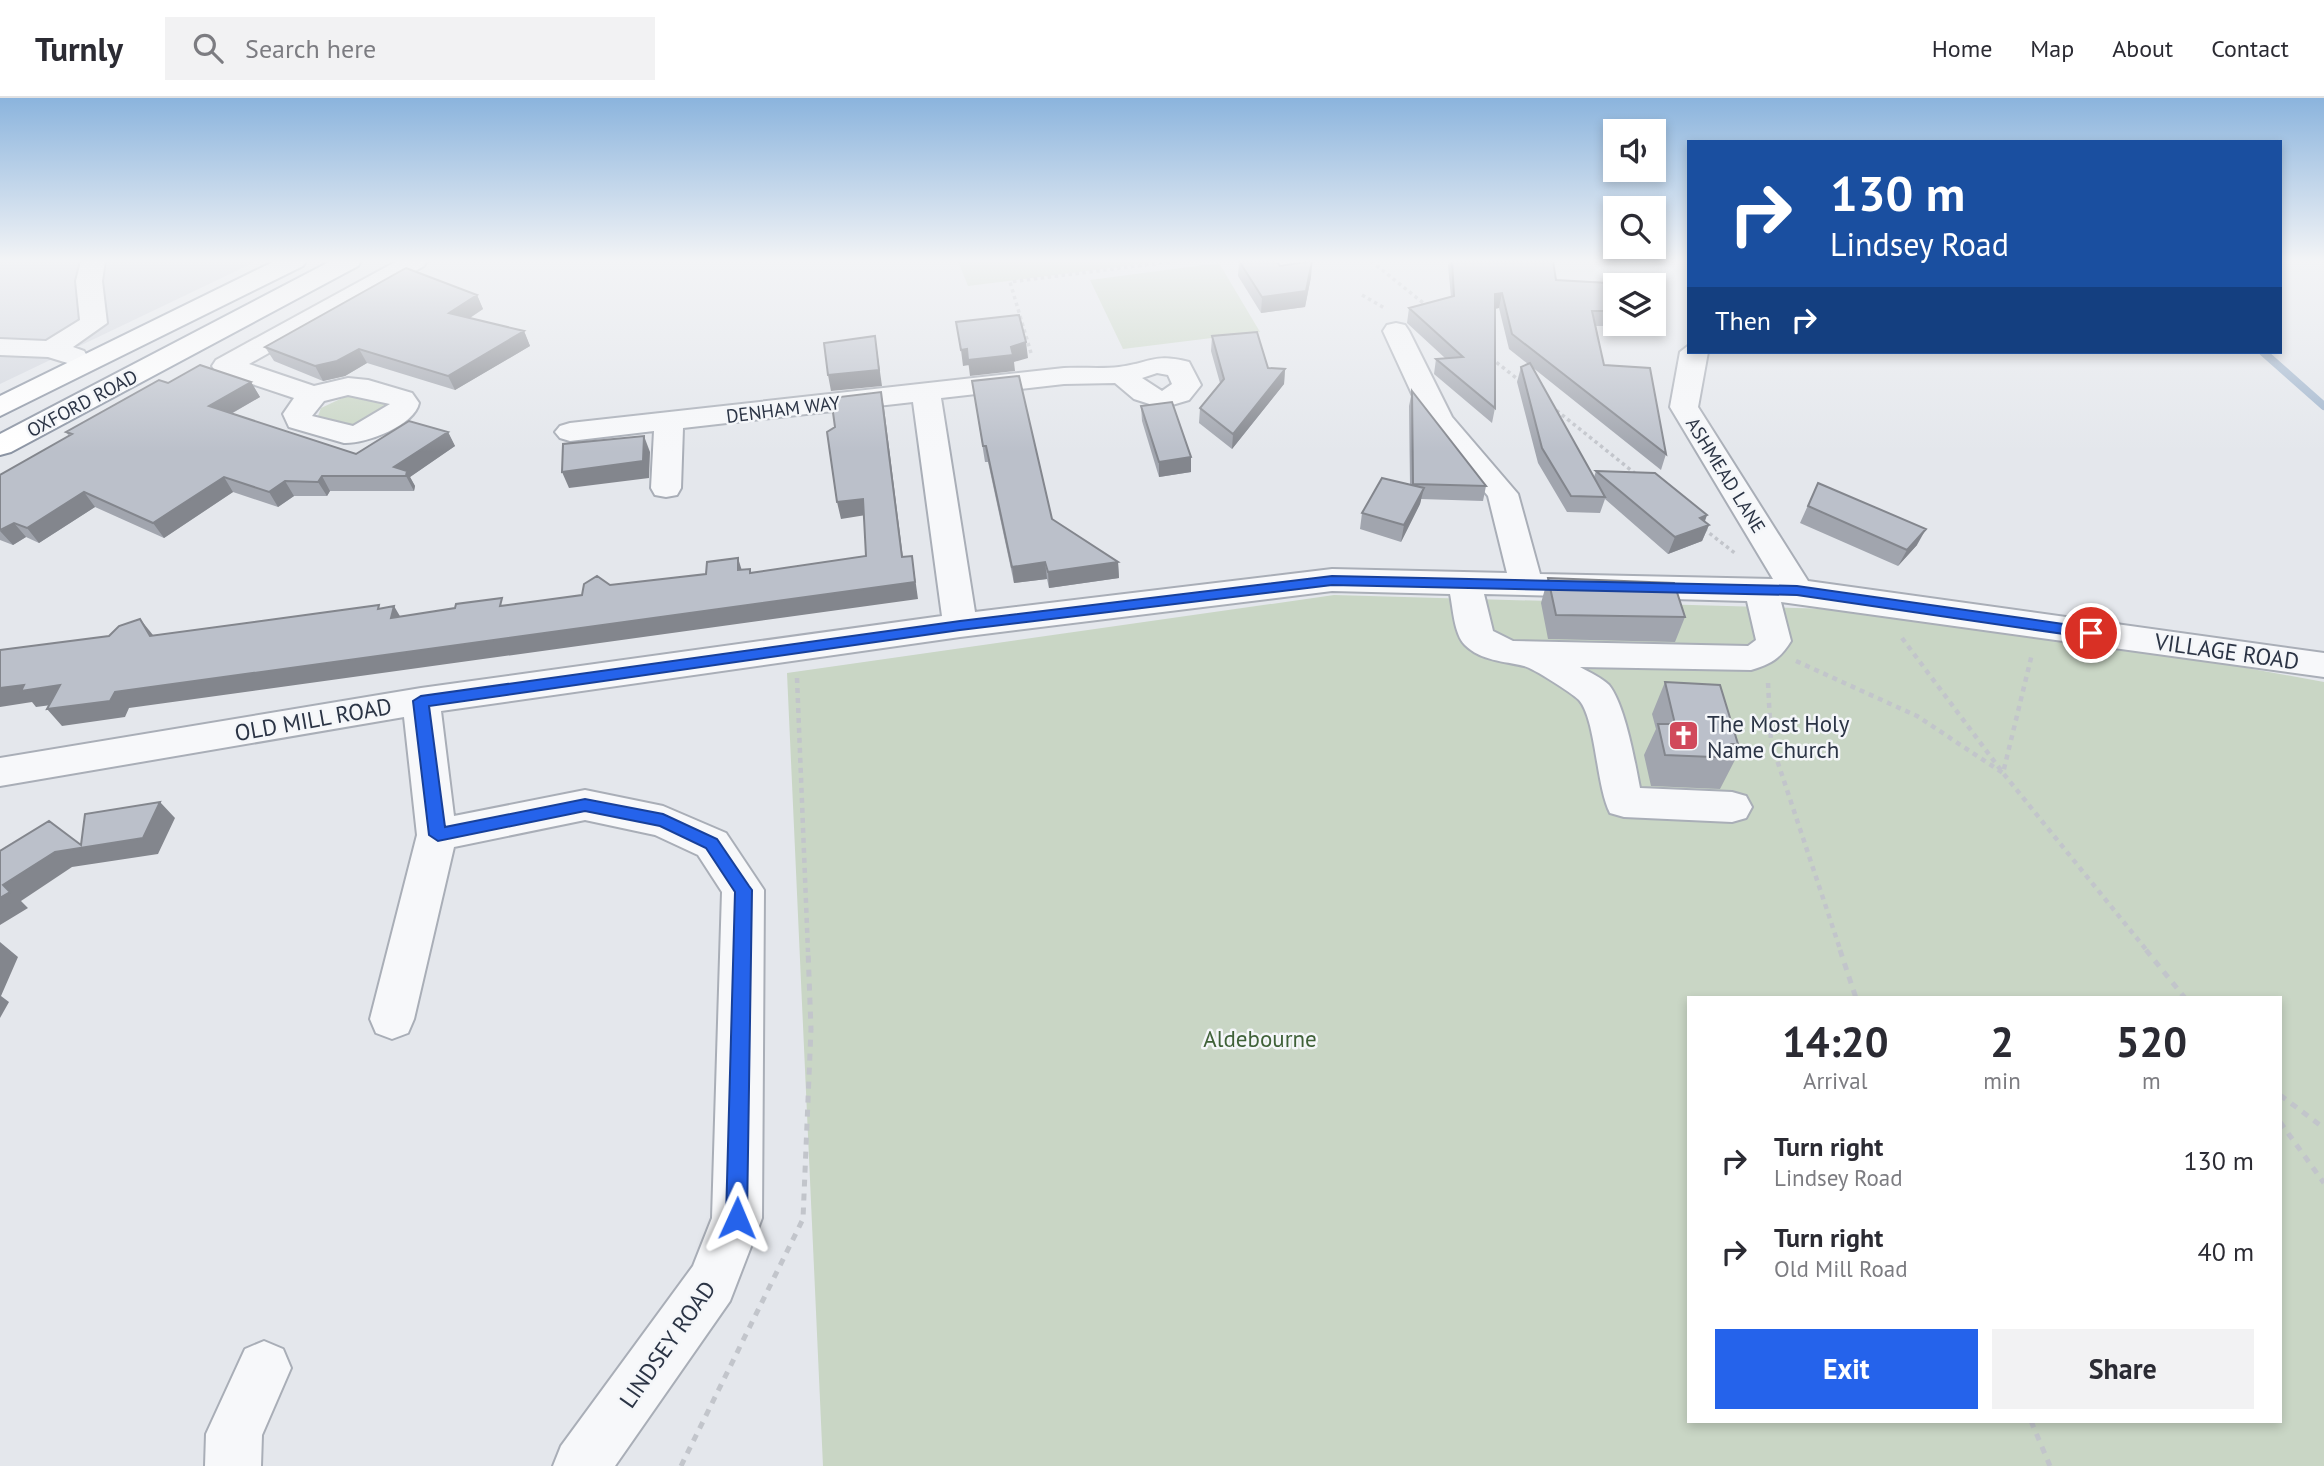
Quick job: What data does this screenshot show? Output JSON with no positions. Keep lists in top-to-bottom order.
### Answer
{
  "streets": {
    "highway": ["OXFORD ROAD"],
    "street": [
      "DENHAM WAY",
      "ASHMEAD LANE",
      "VILLAGE ROAD",
      "OLD MILL ROAD",
      "LINDSEY ROAD"
    ]
  },
  "crossings": [
    ["ASHMEAD LANE", "VILLAGE ROAD"],
    ["ASHMEAD LANE", "OLD MILL ROAD"],
    ["VILLAGE ROAD", "OLD MILL ROAD"]
  ],
  "parks": ["Aldebourne"],
  "places": {
    "church": ["The Most Holy Name Church"]
  },
  "page": {
    "header": "Turnly",
    "search": "Search here",
    "nav": [
      "Home",
      "Map",
      "About",
      "Contact"
    ],
    "turn": ["130 m", "Lindsey Road"],
    "then": "Then",
    "eta": [
      "14:20",
      "Arrival",
      "2",
      "min",
      "520",
      "m"
    ],
    "list": [
      {
        "name": "Turn right",
        "note": "Lindsey Road",
        "value": "130 m"
      },
      {
        "name": "Turn right",
        "note": "Old Mill Road",
        "value": "40 m"
      }
    ],
    "buttons": ["Exit", "Share"]
  }
}
